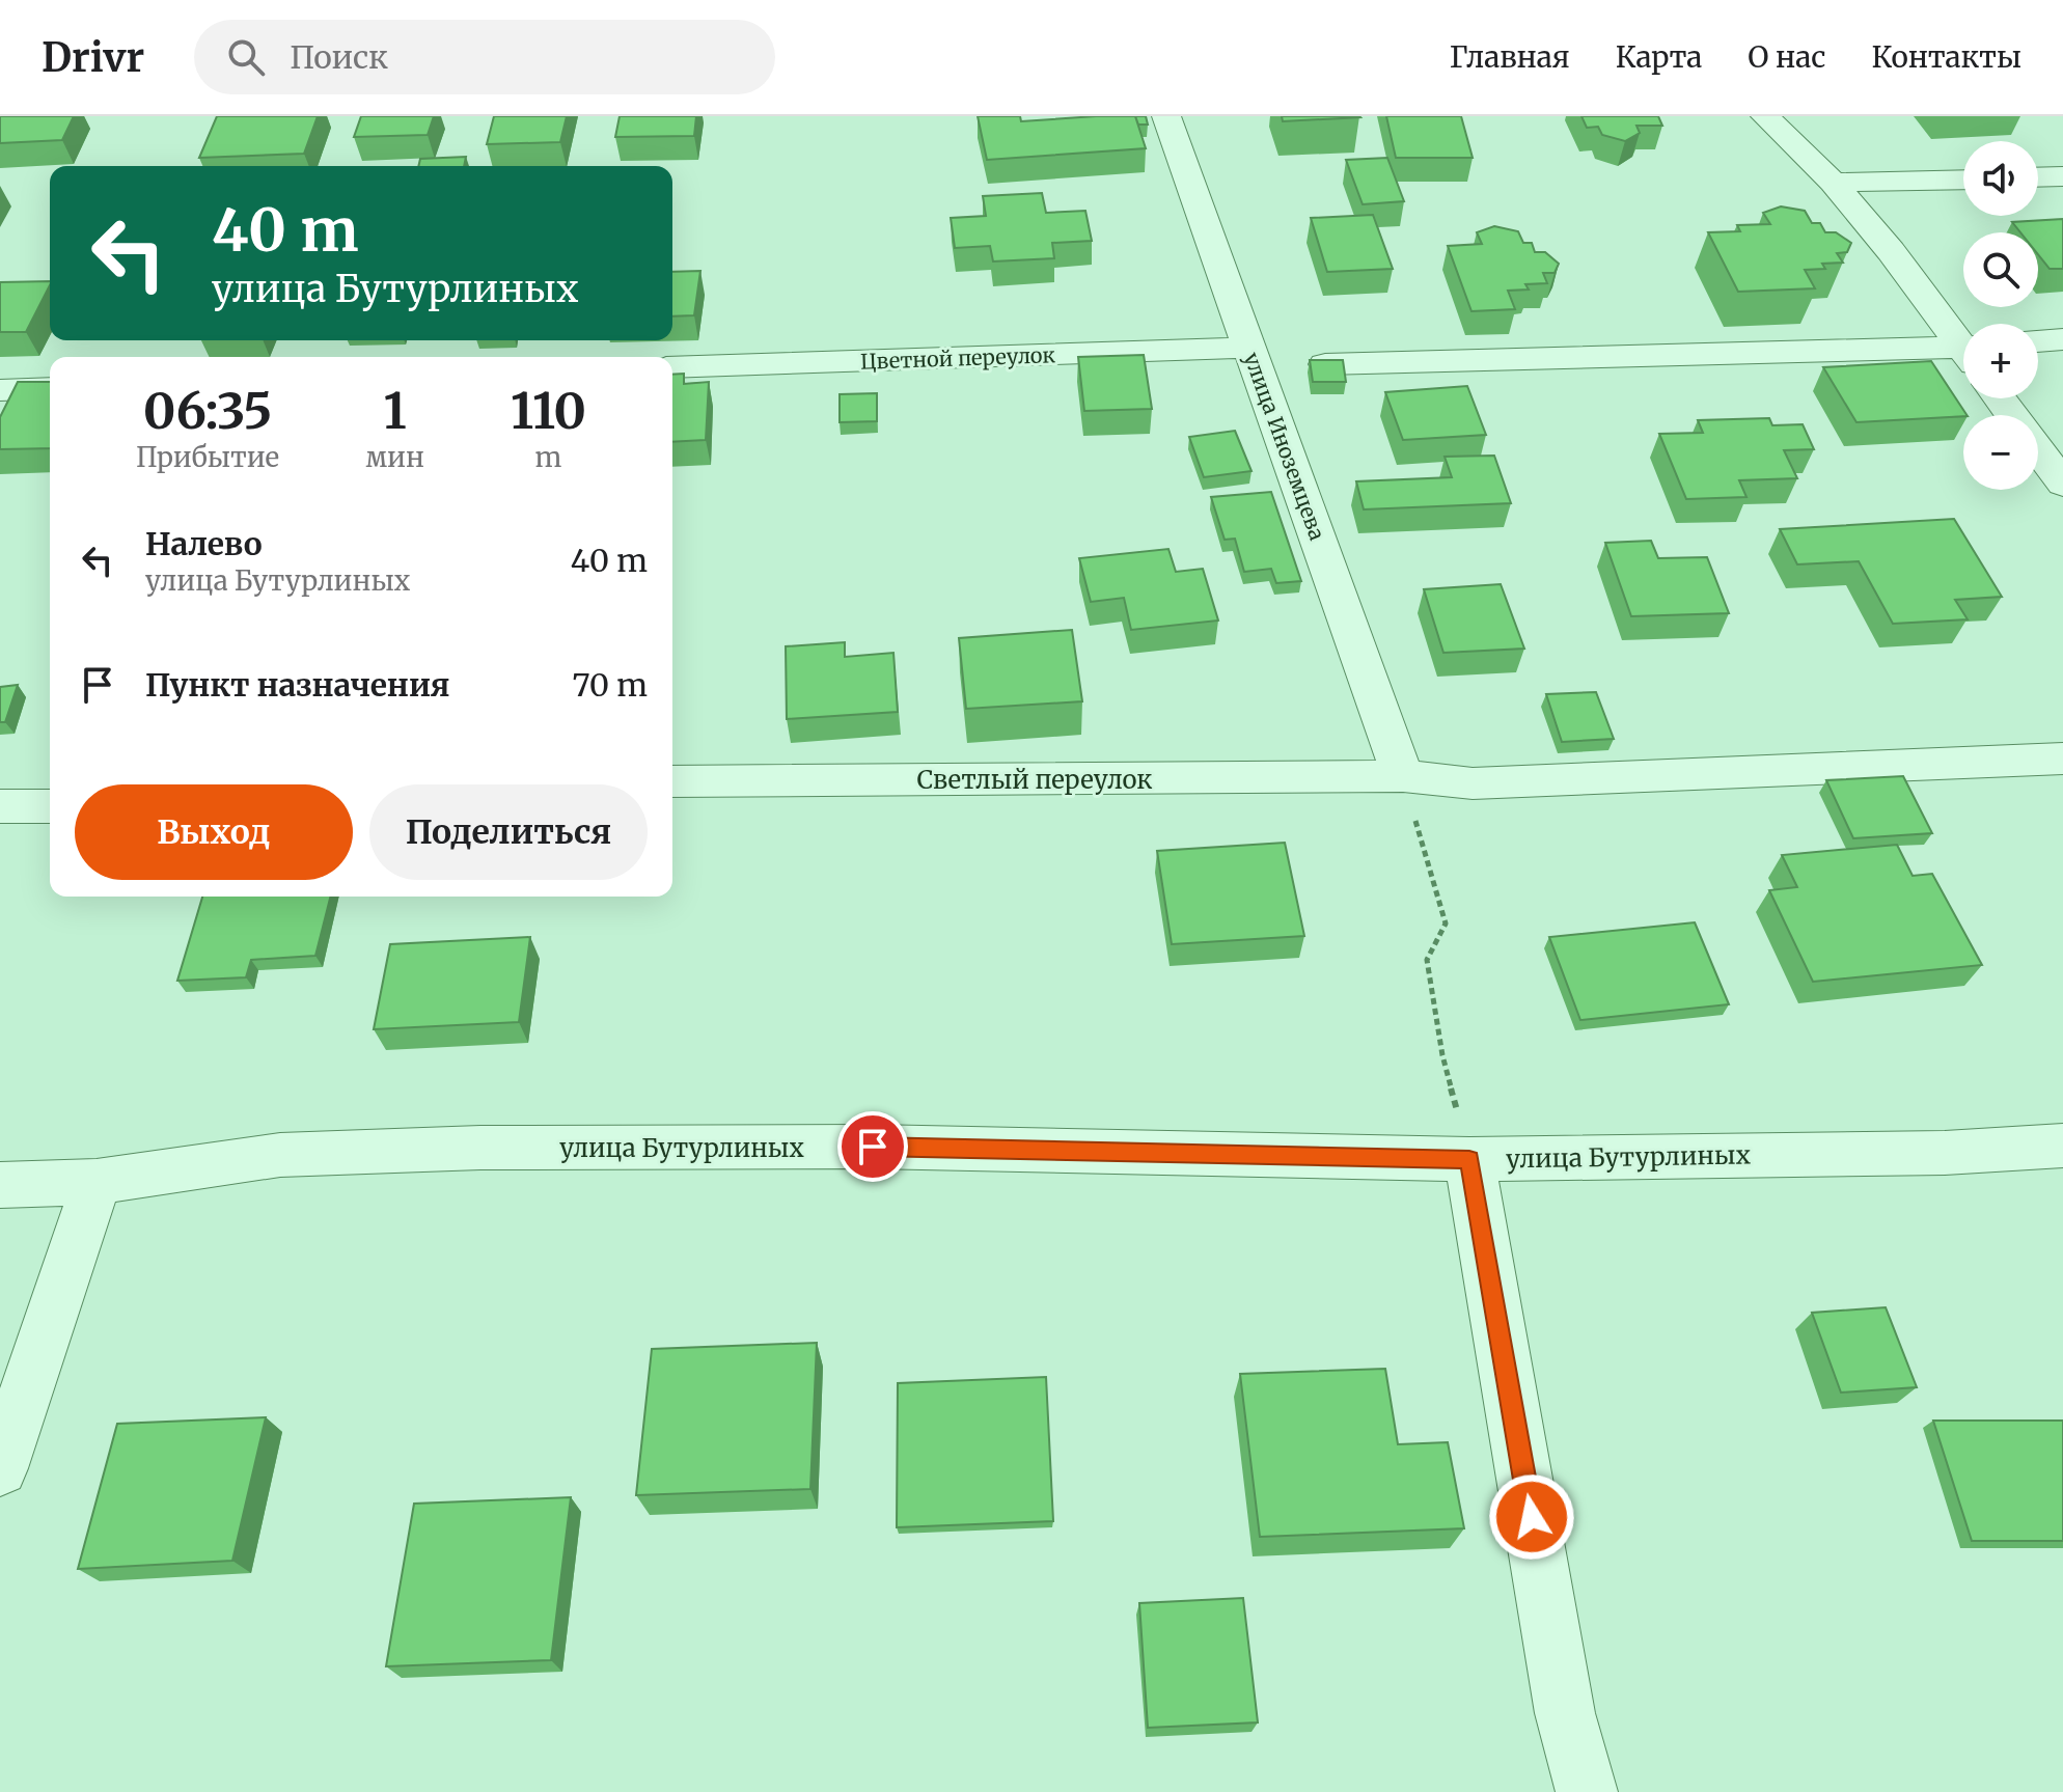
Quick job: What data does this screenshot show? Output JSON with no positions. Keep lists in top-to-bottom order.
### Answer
{
  "streets": {
    "street": [
      "Цветной переулок",
      "улица Иноземцева",
      "Светлый переулок",
      "улица Бутурлиных"
    ]
  },
  "crossings": [
    ["Цветной переулок", "улица Иноземцева"],
    ["улица Иноземцева", "Светлый переулок"]
  ],
  "page": {
    "header": "Drivr",
    "search": "Поиск",
    "nav": [
      "Главная",
      "Карта",
      "О нас",
      "Контакты"
    ],
    "map_buttons": ["+", "−"],
    "turn": ["40 m", "улица Бутурлиных"],
    "eta": [
      "06:35",
      "Прибытие",
      "1",
      "мин",
      "110",
      "m"
    ],
    "list": [
      {
        "name": "Налево",
        "note": "улица Бутурлиных",
        "value": "40 m"
      },
      {
        "name": "Пункт назначения",
        "value": "70 m"
      }
    ],
    "buttons": ["Выход", "Поделиться"]
  }
}
